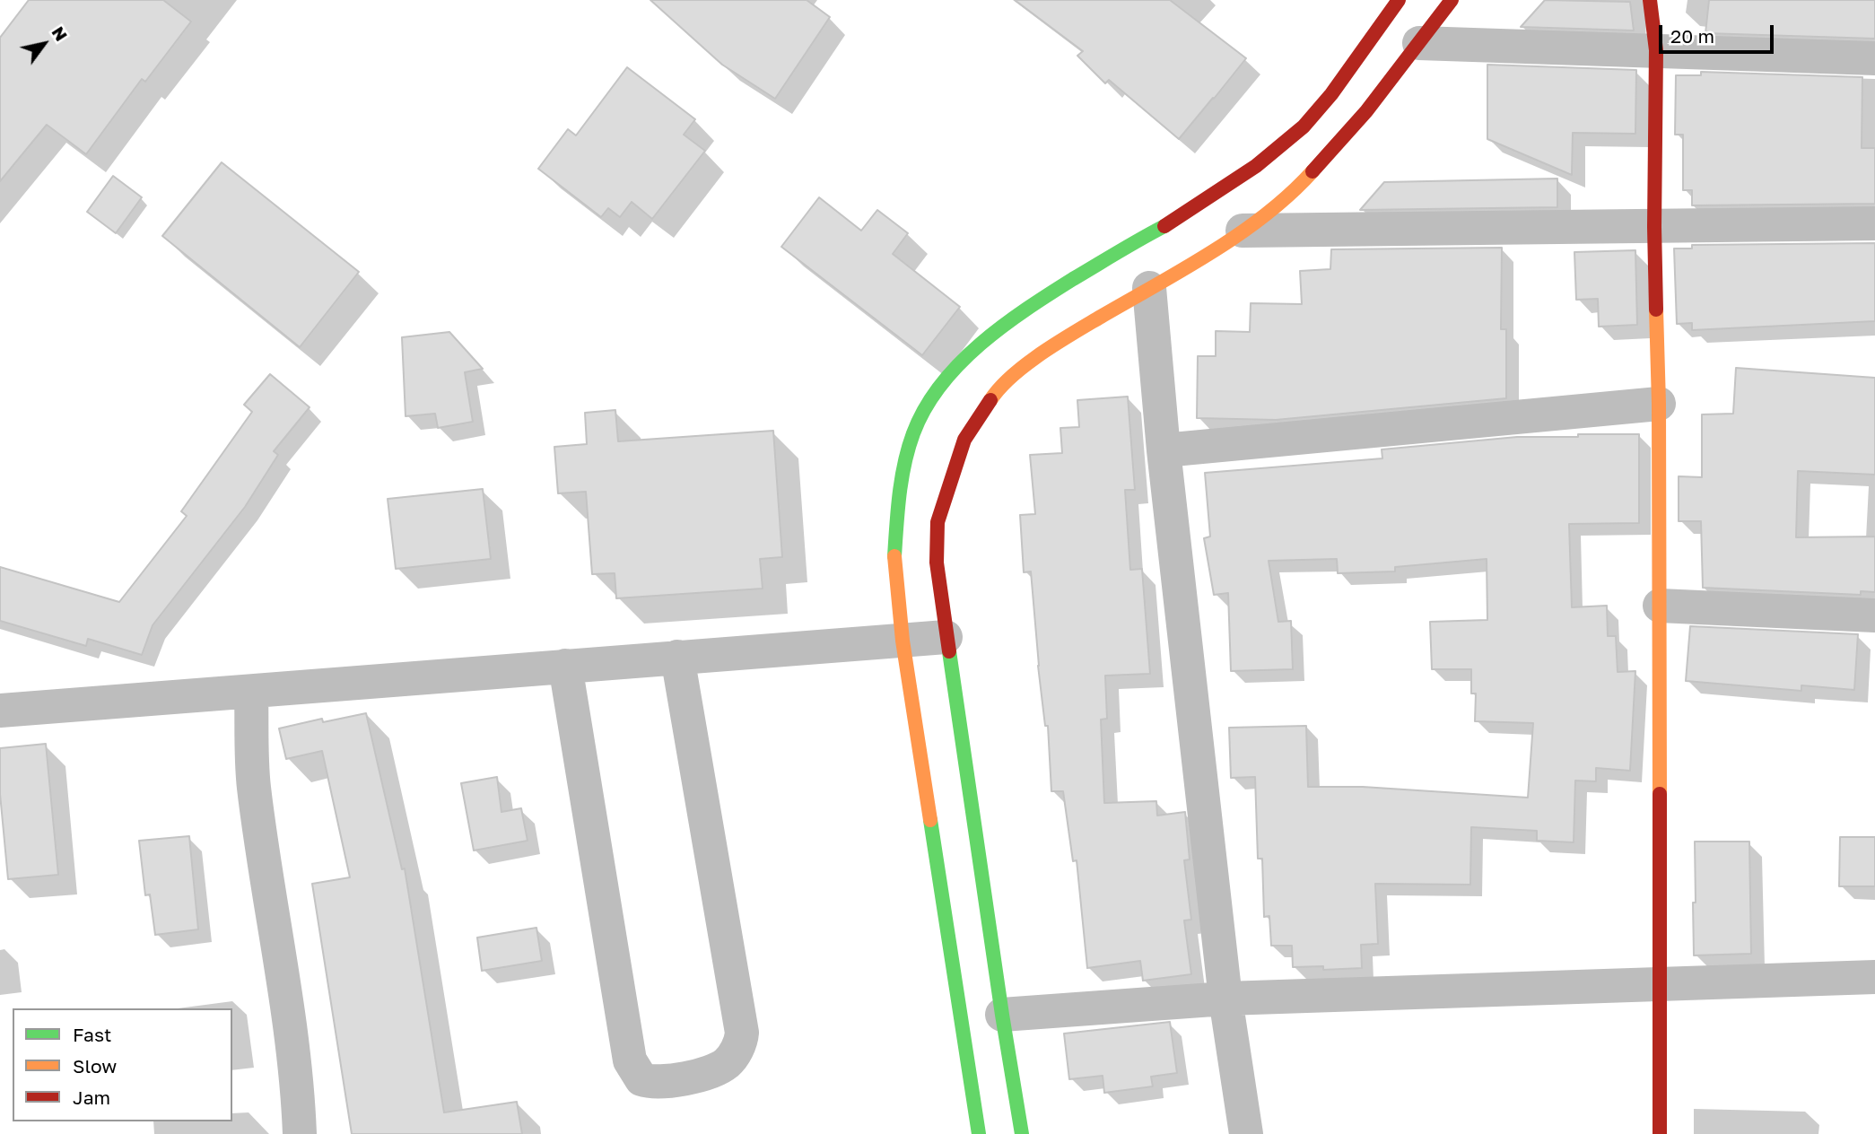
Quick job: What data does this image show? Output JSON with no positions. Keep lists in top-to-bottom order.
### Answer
{
  "legend": ["Fast", "Slow", "Jam"],
  "scale_bar": "20 m",
  "north": "top right"
}
